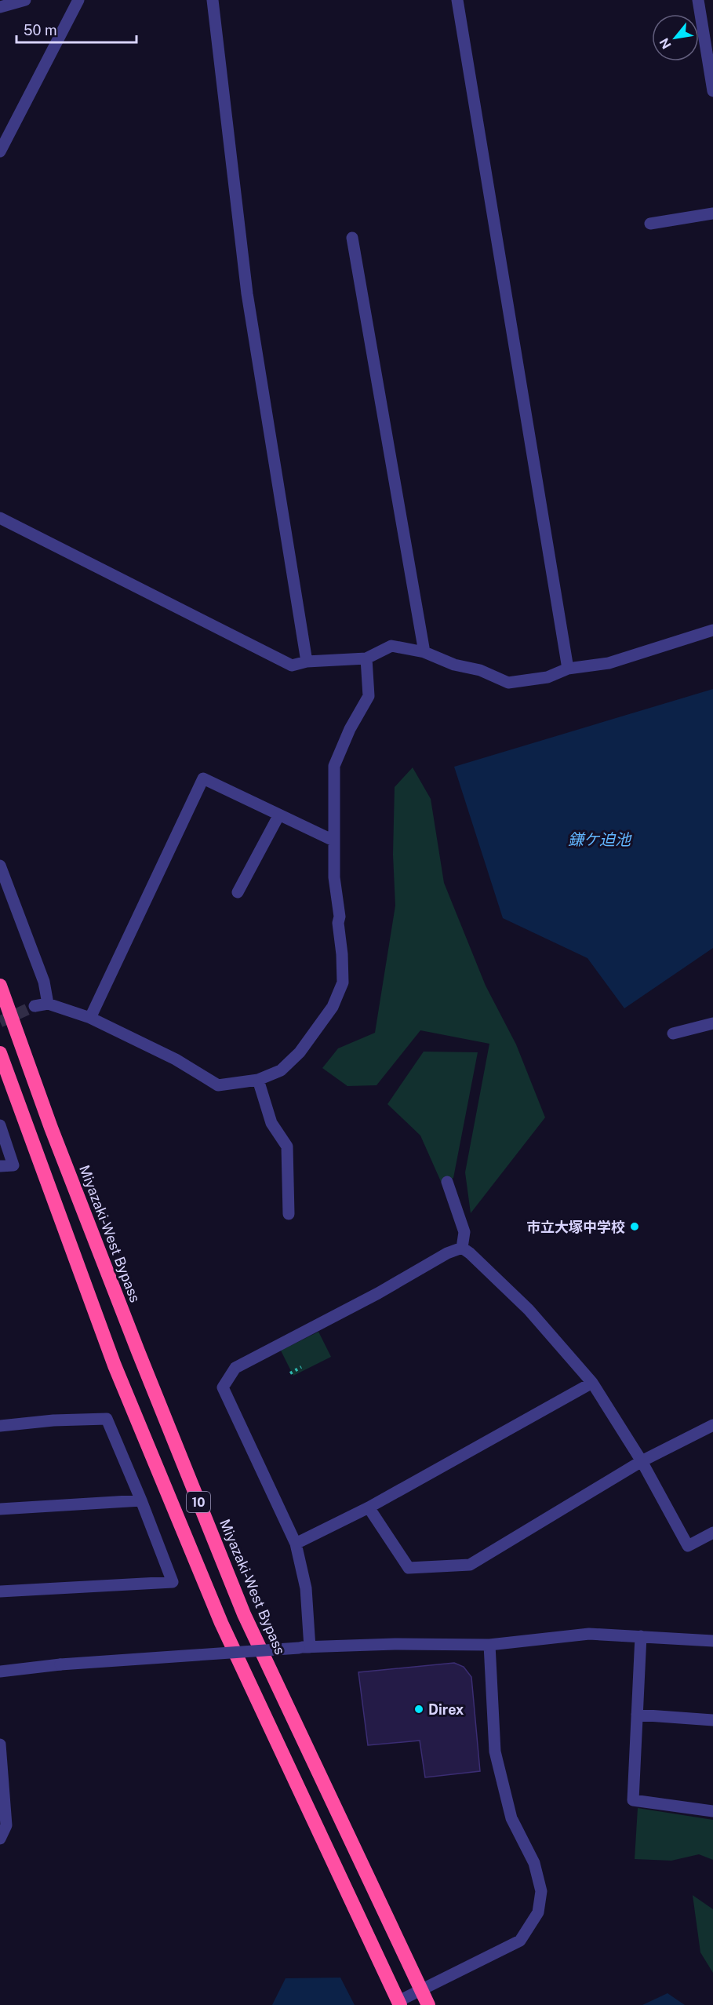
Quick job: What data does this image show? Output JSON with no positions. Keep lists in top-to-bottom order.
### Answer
{
  "streets": {
    "highway": ["Miyazaki-West Bypass", "10"]
  },
  "water": ["鎌ケ迫池"],
  "places": ["市立大塚中学校", "Direx"],
  "scale_bar": "50 m",
  "north": "bottom left"
}
